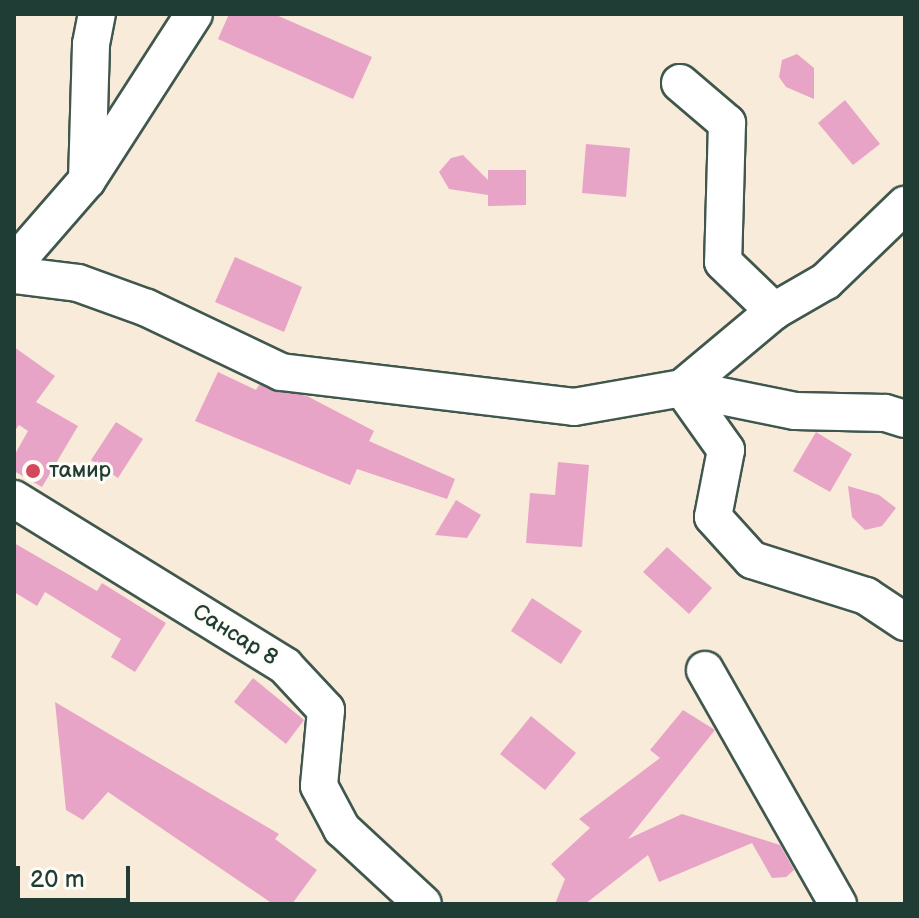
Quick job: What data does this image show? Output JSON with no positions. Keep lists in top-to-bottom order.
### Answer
{
  "streets": {
    "street": ["Сансар 8"]
  },
  "places": ["тамир"],
  "scale_bar": "20 m"
}
